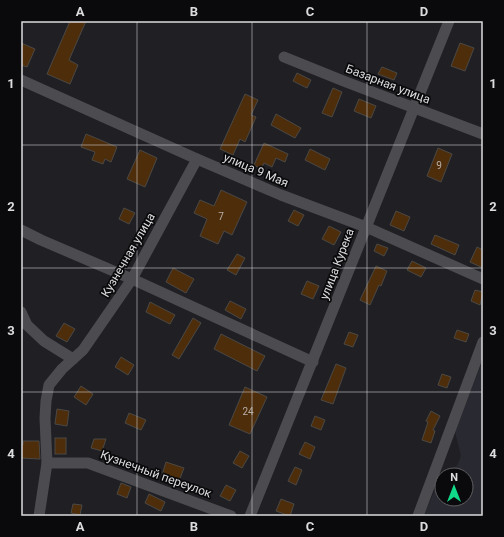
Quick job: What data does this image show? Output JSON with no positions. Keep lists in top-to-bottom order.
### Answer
{
  "streets": {
    "street": [
      "Базарная улица",
      "улица 9 Мая",
      "Кузнечная улица",
      "улица Курека",
      "Кузнечный переулок"
    ]
  },
  "crossings": [
    ["Базарная улица", "улица Курека"],
    ["улица 9 Мая", "Кузнечная улица"],
    ["улица 9 Мая", "улица Курека"],
    ["Кузнечная улица", "Кузнечный переулок"]
  ],
  "house_numbers": ["9", "7", "24"],
  "north": "top",
  "grid": {
    "columns": [
      "A",
      "B",
      "C",
      "D"
    ],
    "rows": [
      "1",
      "2",
      "3",
      "4"
    ]
  }
}
